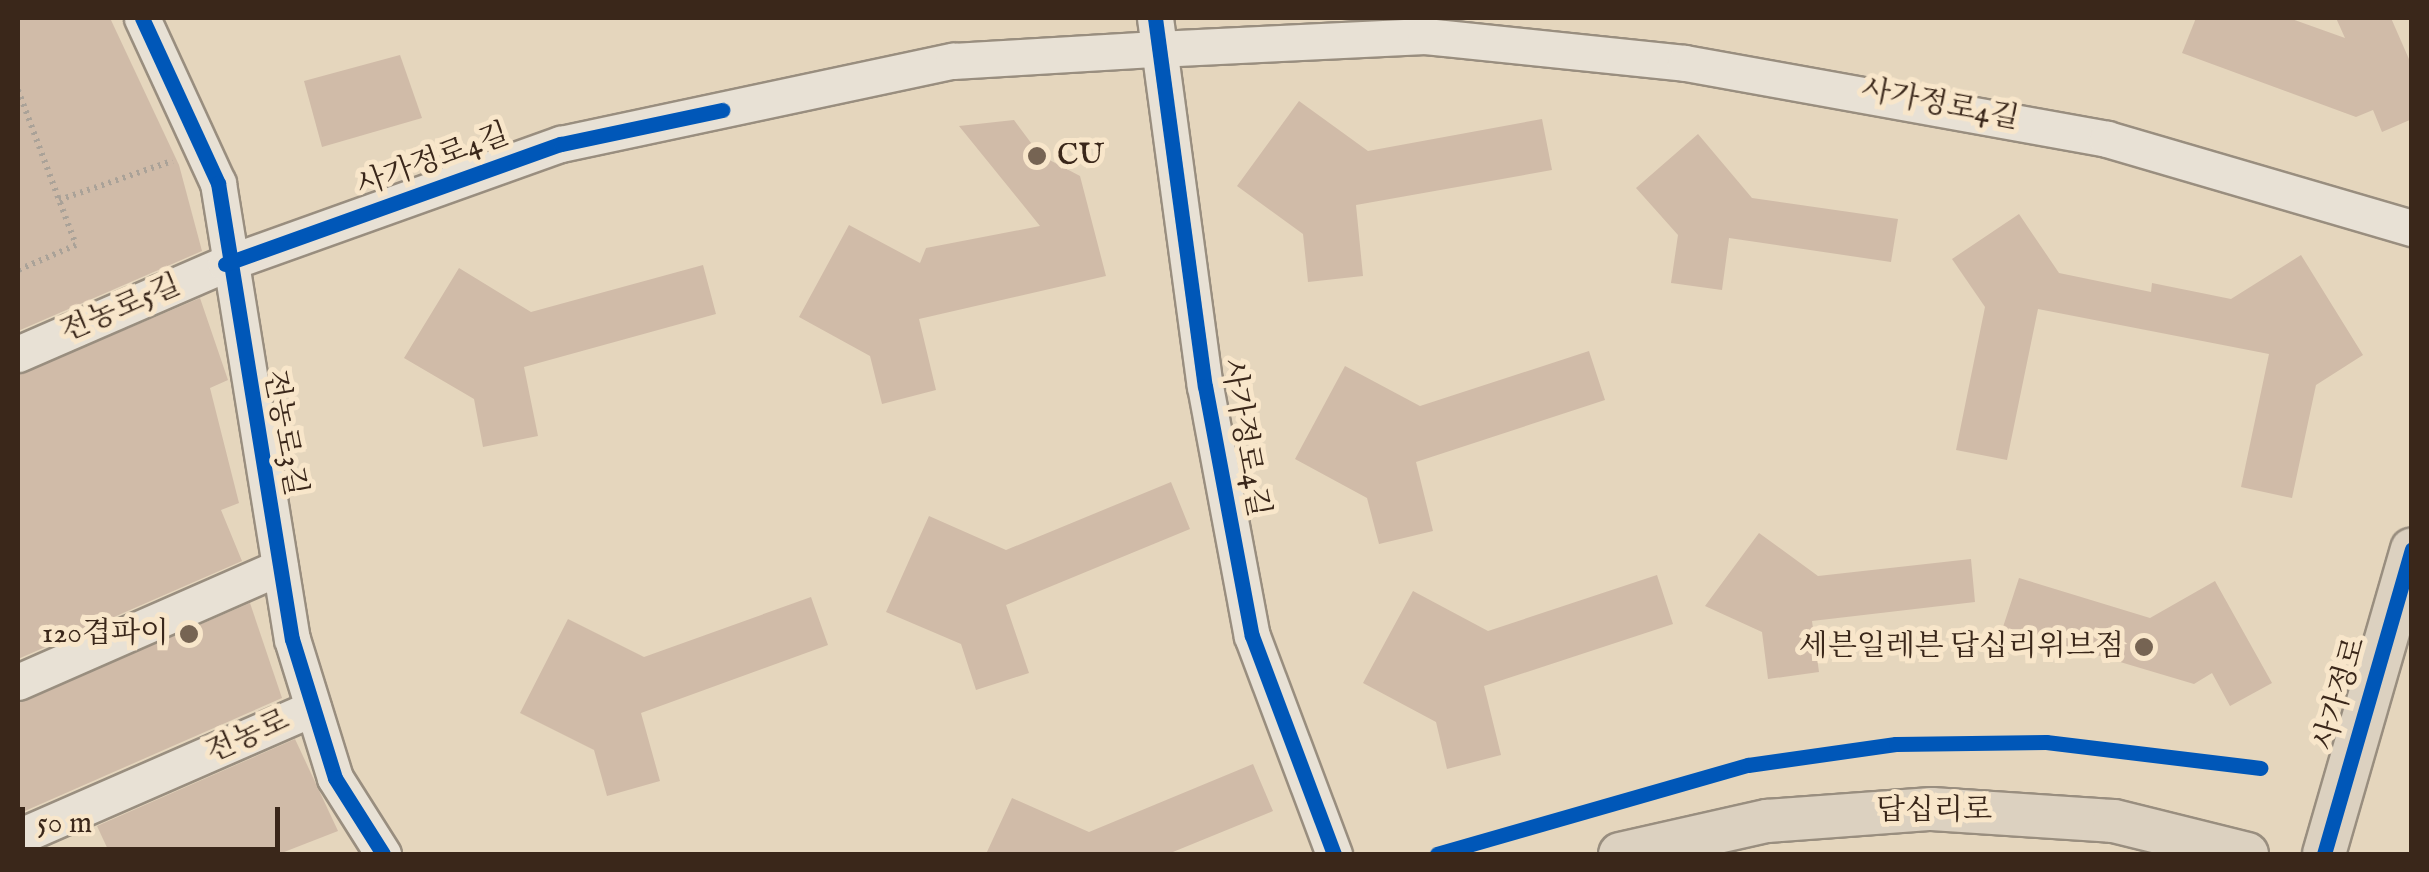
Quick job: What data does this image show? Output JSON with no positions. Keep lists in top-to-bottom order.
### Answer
{
  "streets": {
    "main road": ["사가정로", "답십리로"],
    "street": [
      "사가정로4길",
      "전농로5길",
      "전농로3길",
      "전농로"
    ]
  },
  "crossings": [
    ["사가정로4길", "전농로5길"],
    ["사가정로4길", "전농로3길"],
    ["전농로5길", "전농로3길"],
    ["전농로3길", "전농로"]
  ],
  "places": ["CU", "120겹파이", "세븐일레븐 답십리위브점"],
  "scale_bar": "50 m"
}
